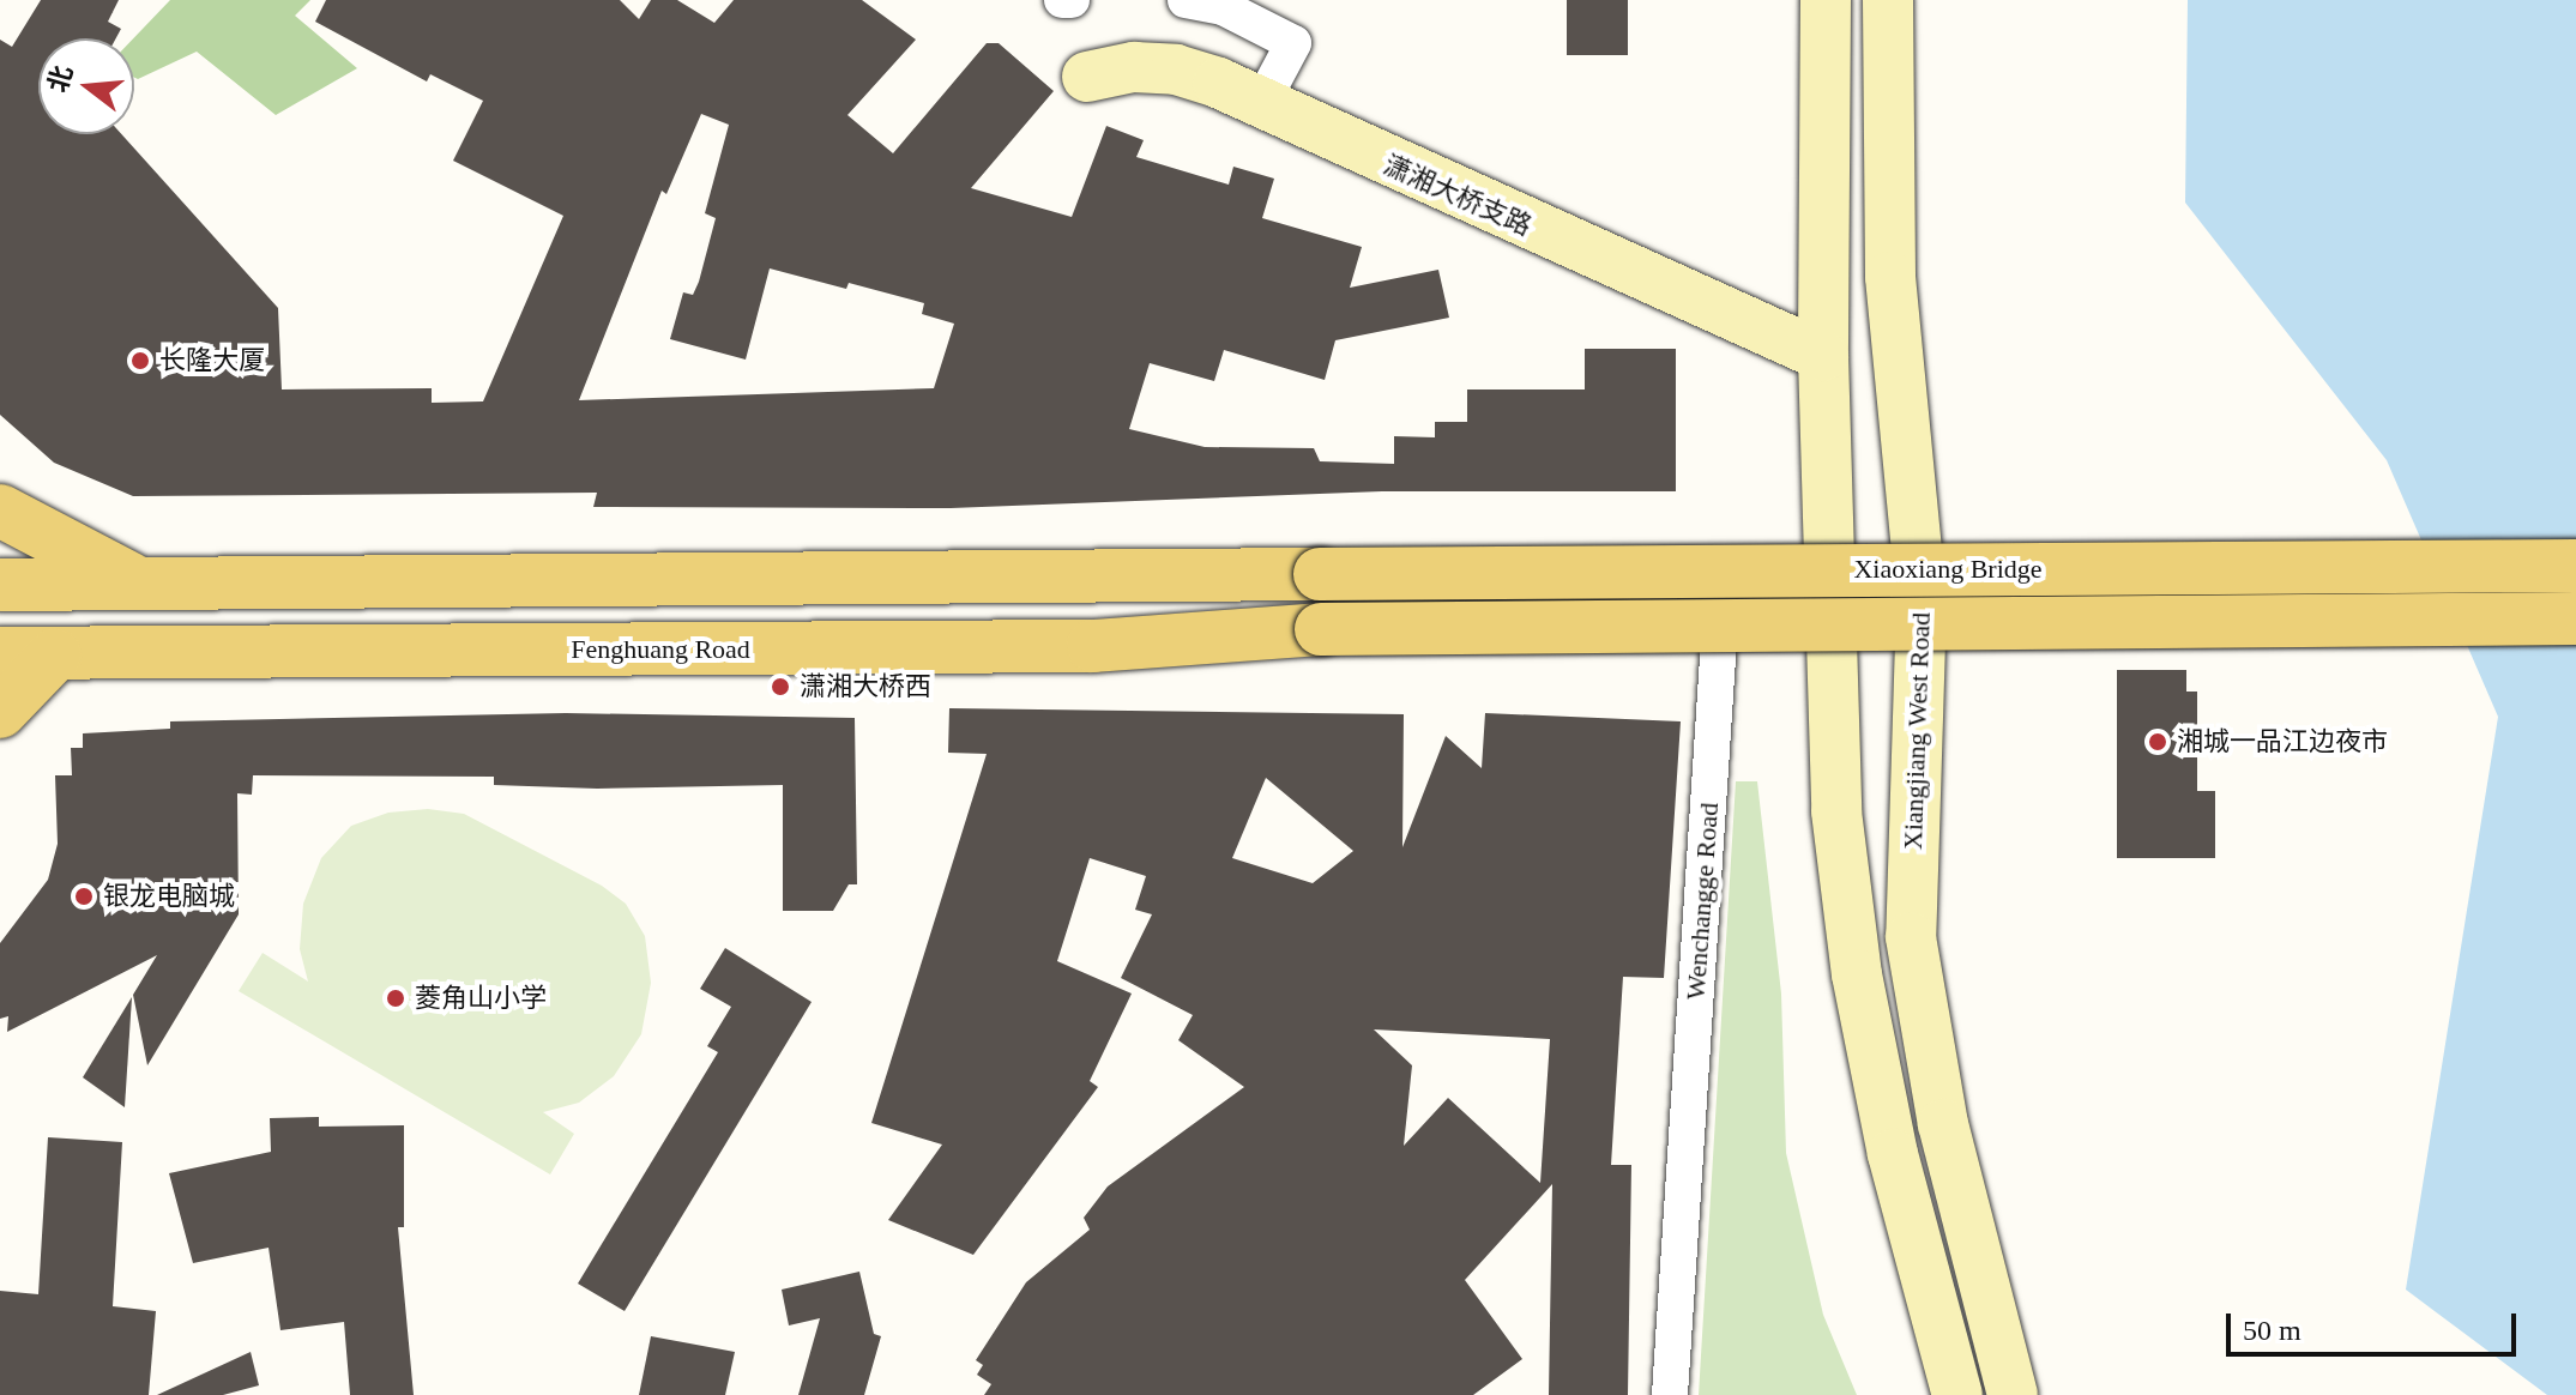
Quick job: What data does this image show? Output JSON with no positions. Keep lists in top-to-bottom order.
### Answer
{
  "streets": {
    "main road": [
      "潇湘大桥支路",
      "Xiaoxiang Bridge",
      "Fenghuang Road",
      "Xiangjiang West Road"
    ],
    "street": ["Wenchangge Road"]
  },
  "crossings": [
    ["Xiaoxiang Bridge", "Fenghuang Road"]
  ],
  "places": [
    "长隆大厦",
    "潇湘大桥西",
    "湘城一品江边夜市",
    "银龙电脑城",
    "菱角山小学"
  ],
  "scale_bar": "50 m",
  "north": "left"
}
